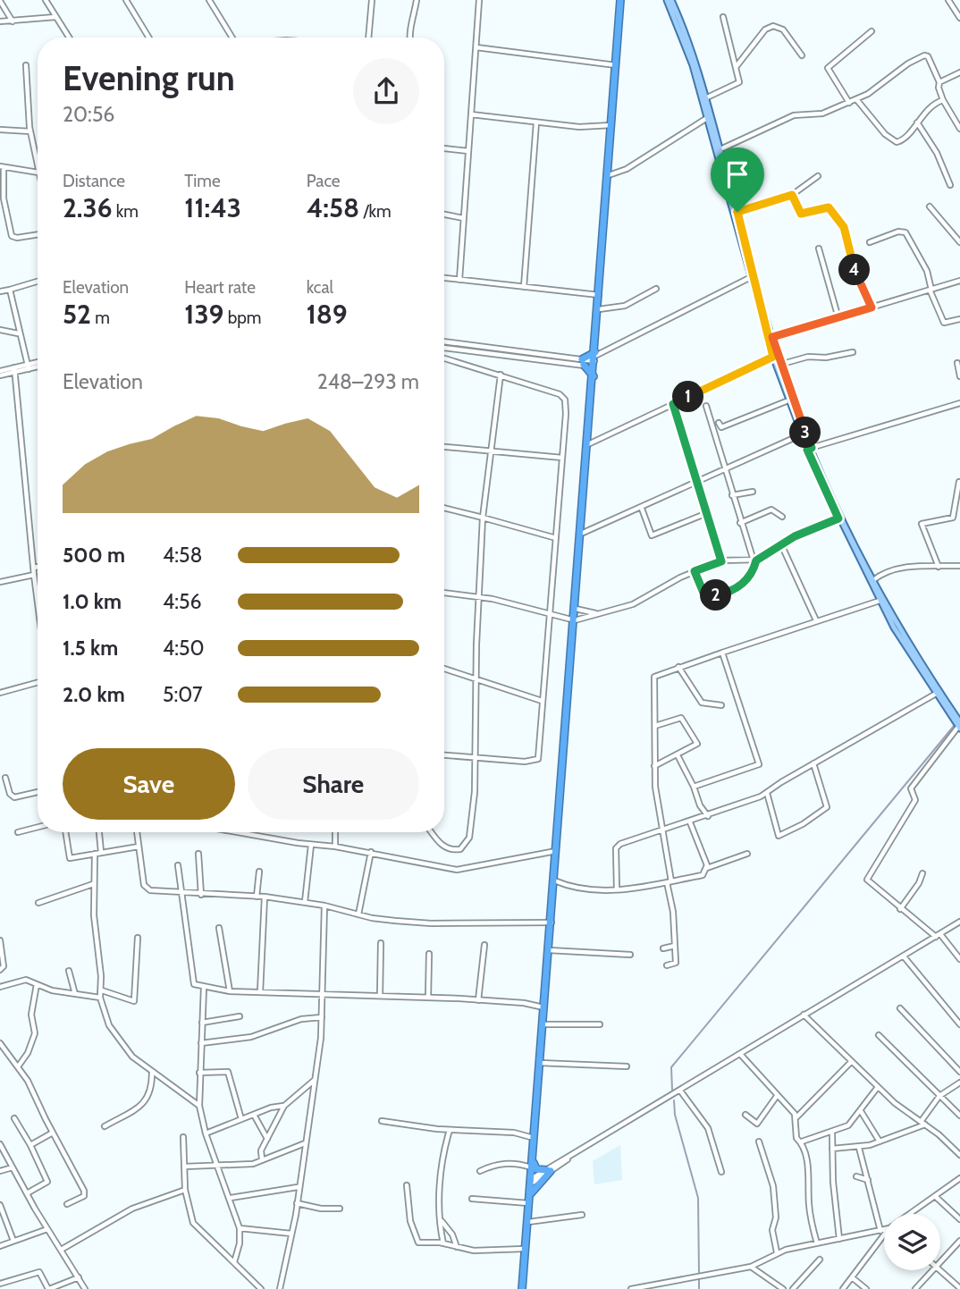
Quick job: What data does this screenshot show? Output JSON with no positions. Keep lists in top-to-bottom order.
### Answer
{
  "page": {
    "heading": ["Evening run", "20:56"],
    "stats": [
      ["Distance", "2.36 km"],
      ["Time", "11:43"],
      ["Pace", "4:58 /km"],
      ["Elevation", "52 m"],
      ["Heart rate", "139 bpm"],
      ["kcal", "189"]
    ],
    "pins": [
      "4",
      "1",
      "3",
      "2"
    ],
    "chart": ["Elevation", "248–293 m"],
    "list": [
      {
        "name": "500 m",
        "note": "4:58"
      },
      {
        "name": "1.0 km",
        "note": "4:56"
      },
      {
        "name": "1.5 km",
        "note": "4:50"
      },
      {
        "name": "2.0 km",
        "note": "5:07"
      }
    ],
    "buttons": ["Save", "Share"]
  }
}
